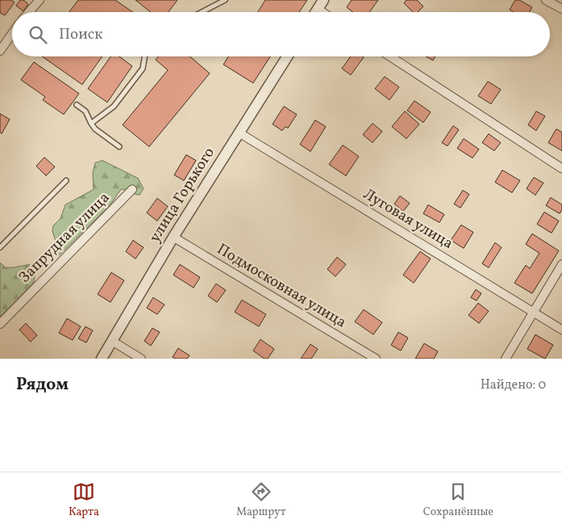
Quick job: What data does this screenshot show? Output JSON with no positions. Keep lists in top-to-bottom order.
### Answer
{
  "streets": {
    "street": [
      "улица Горького",
      "Луговая улица",
      "Запрудная улица",
      "Подмосковная улица"
    ]
  },
  "crossings": [
    ["улица Горького", "Луговая улица"],
    ["улица Горького", "Подмосковная улица"]
  ],
  "page": {
    "search": "Поиск",
    "heading": ["Рядом", "Найдено: 0"],
    "nav": ["Карта", "Маршрут", "Сохранённые"]
  }
}
